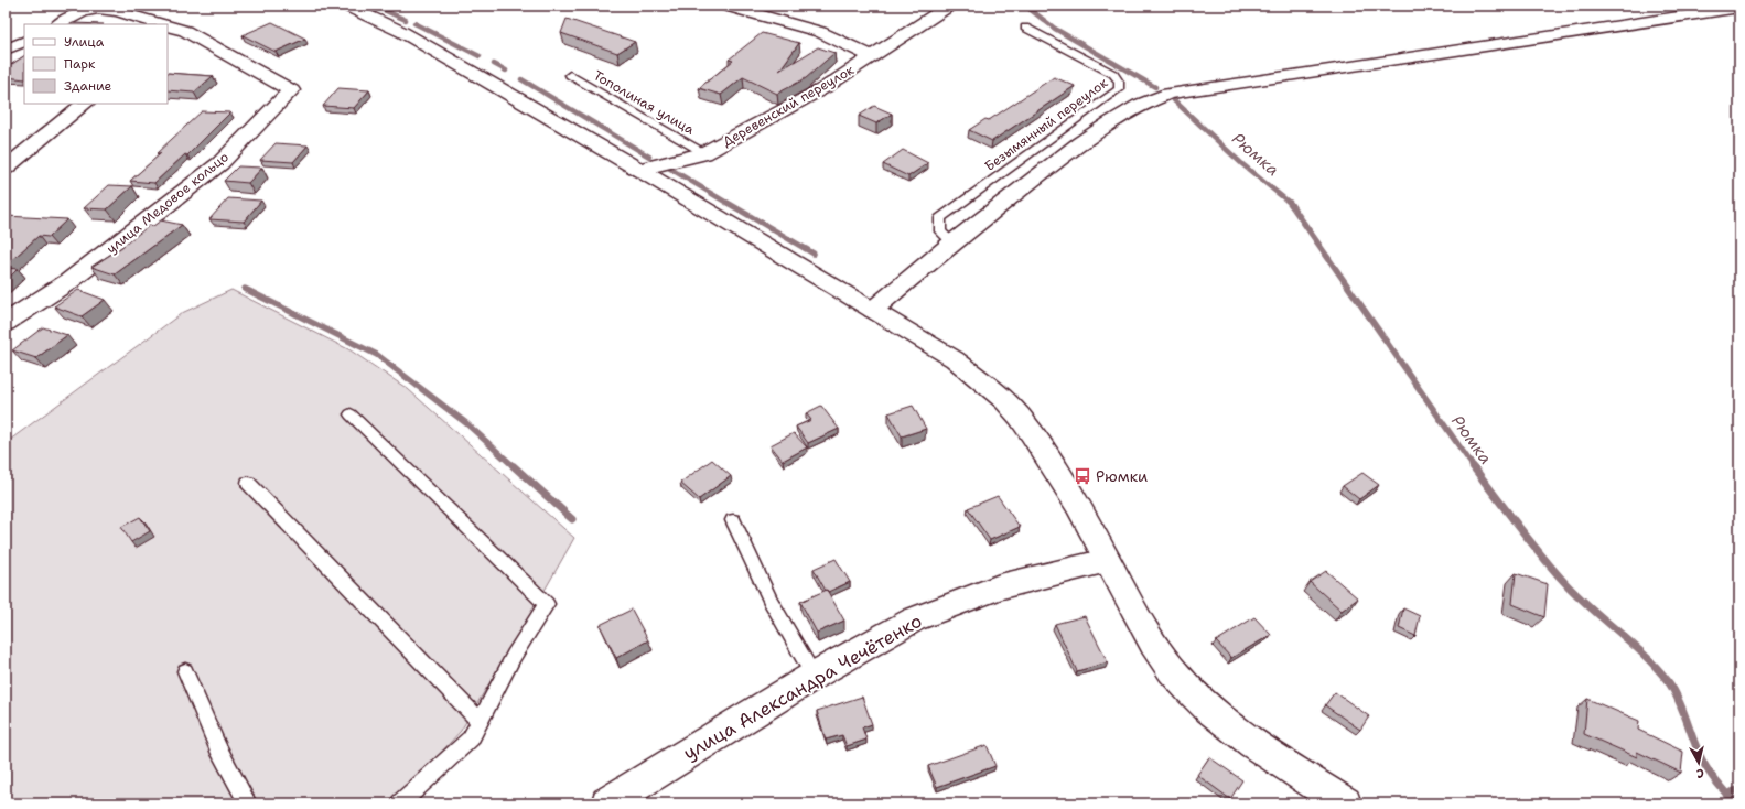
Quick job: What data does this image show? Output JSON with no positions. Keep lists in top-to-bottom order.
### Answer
{
  "streets": {
    "street": ["Деревенский переулок", "улица Медовое кольцо", "улица Александра Чечётенко"],
    "lane": ["Тополиная улица", "Безымянный переулок"]
  },
  "crossings": [
    ["Тополиная улица", "Деревенский переулок"]
  ],
  "water": ["Рюмка"],
  "places": {
    "bus stop": ["Рюмки"]
  },
  "legend": ["Улица", "Парк", "Здание"],
  "north": "bottom"
}
